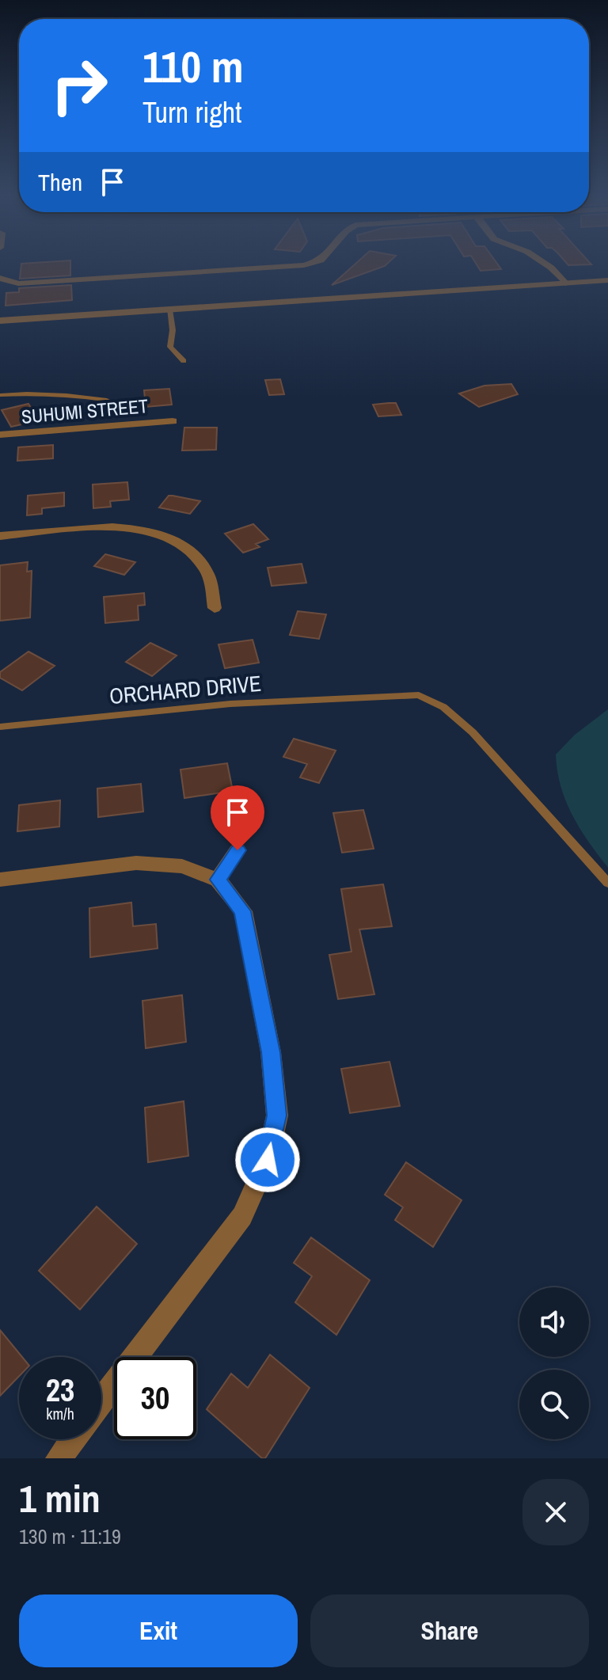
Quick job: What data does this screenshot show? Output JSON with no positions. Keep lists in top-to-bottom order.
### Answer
{
  "streets": {
    "street": ["SUHUMI STREET"],
    "lane": ["ORCHARD DRIVE"]
  },
  "page": {
    "turn": ["110 m", "Turn right"],
    "then": "Then",
    "speed": "23 km/h",
    "limit": "30",
    "heading": ["1 min", "130 m · 11:19"],
    "buttons": ["Exit", "Share"]
  }
}
